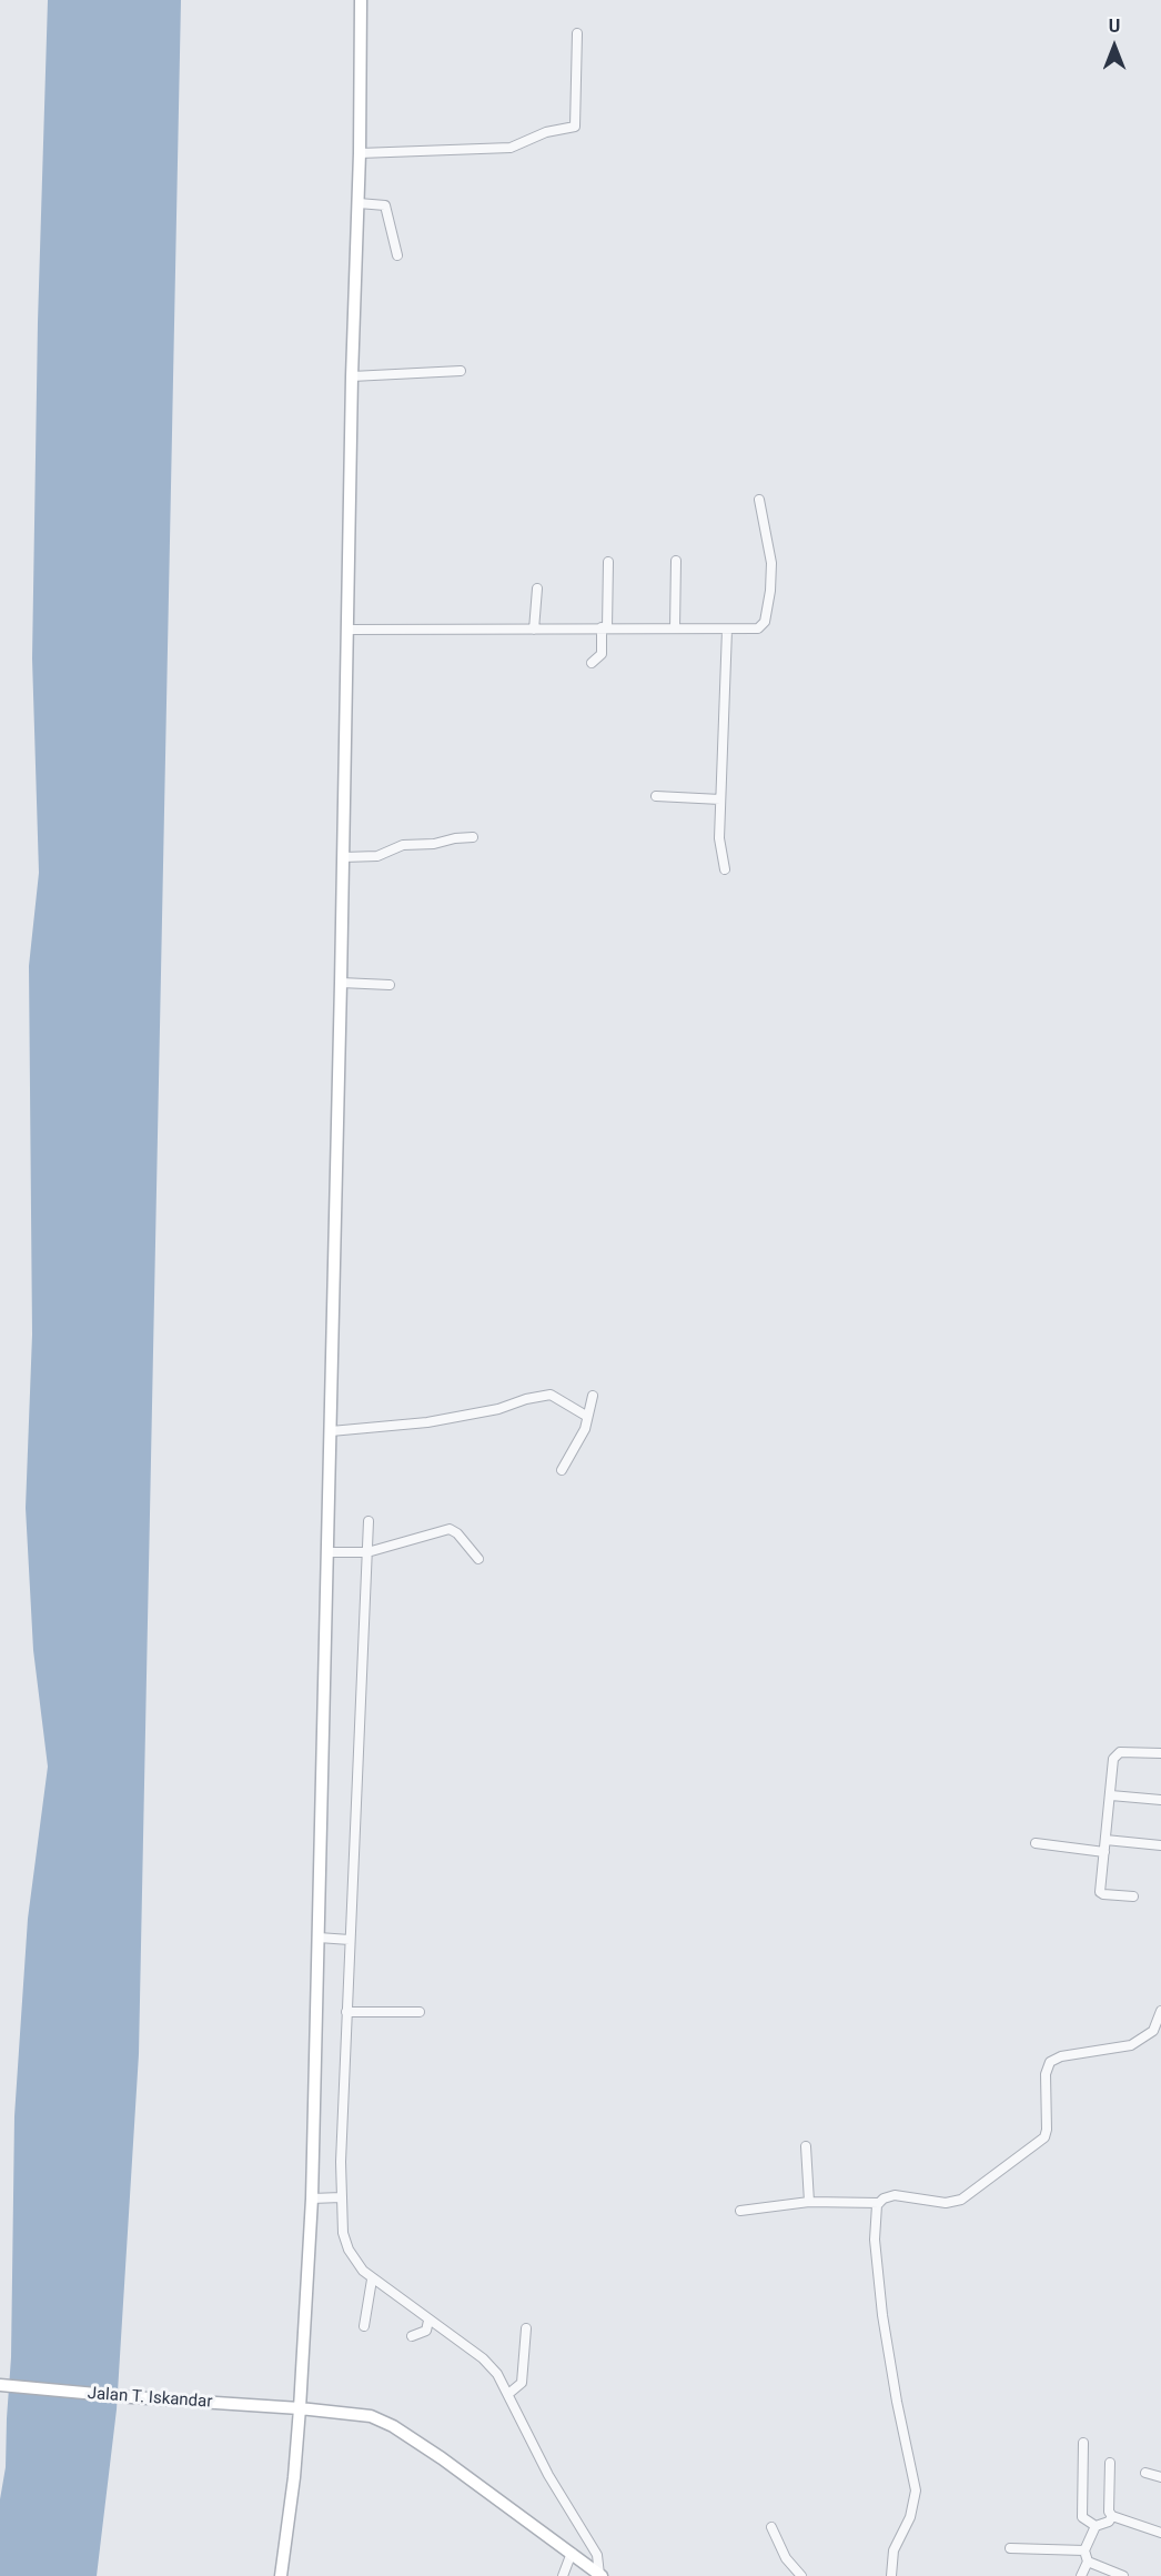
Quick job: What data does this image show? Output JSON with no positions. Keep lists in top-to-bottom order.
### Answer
{
  "streets": {
    "street": ["Jalan T. Iskandar"]
  },
  "north": "top"
}
